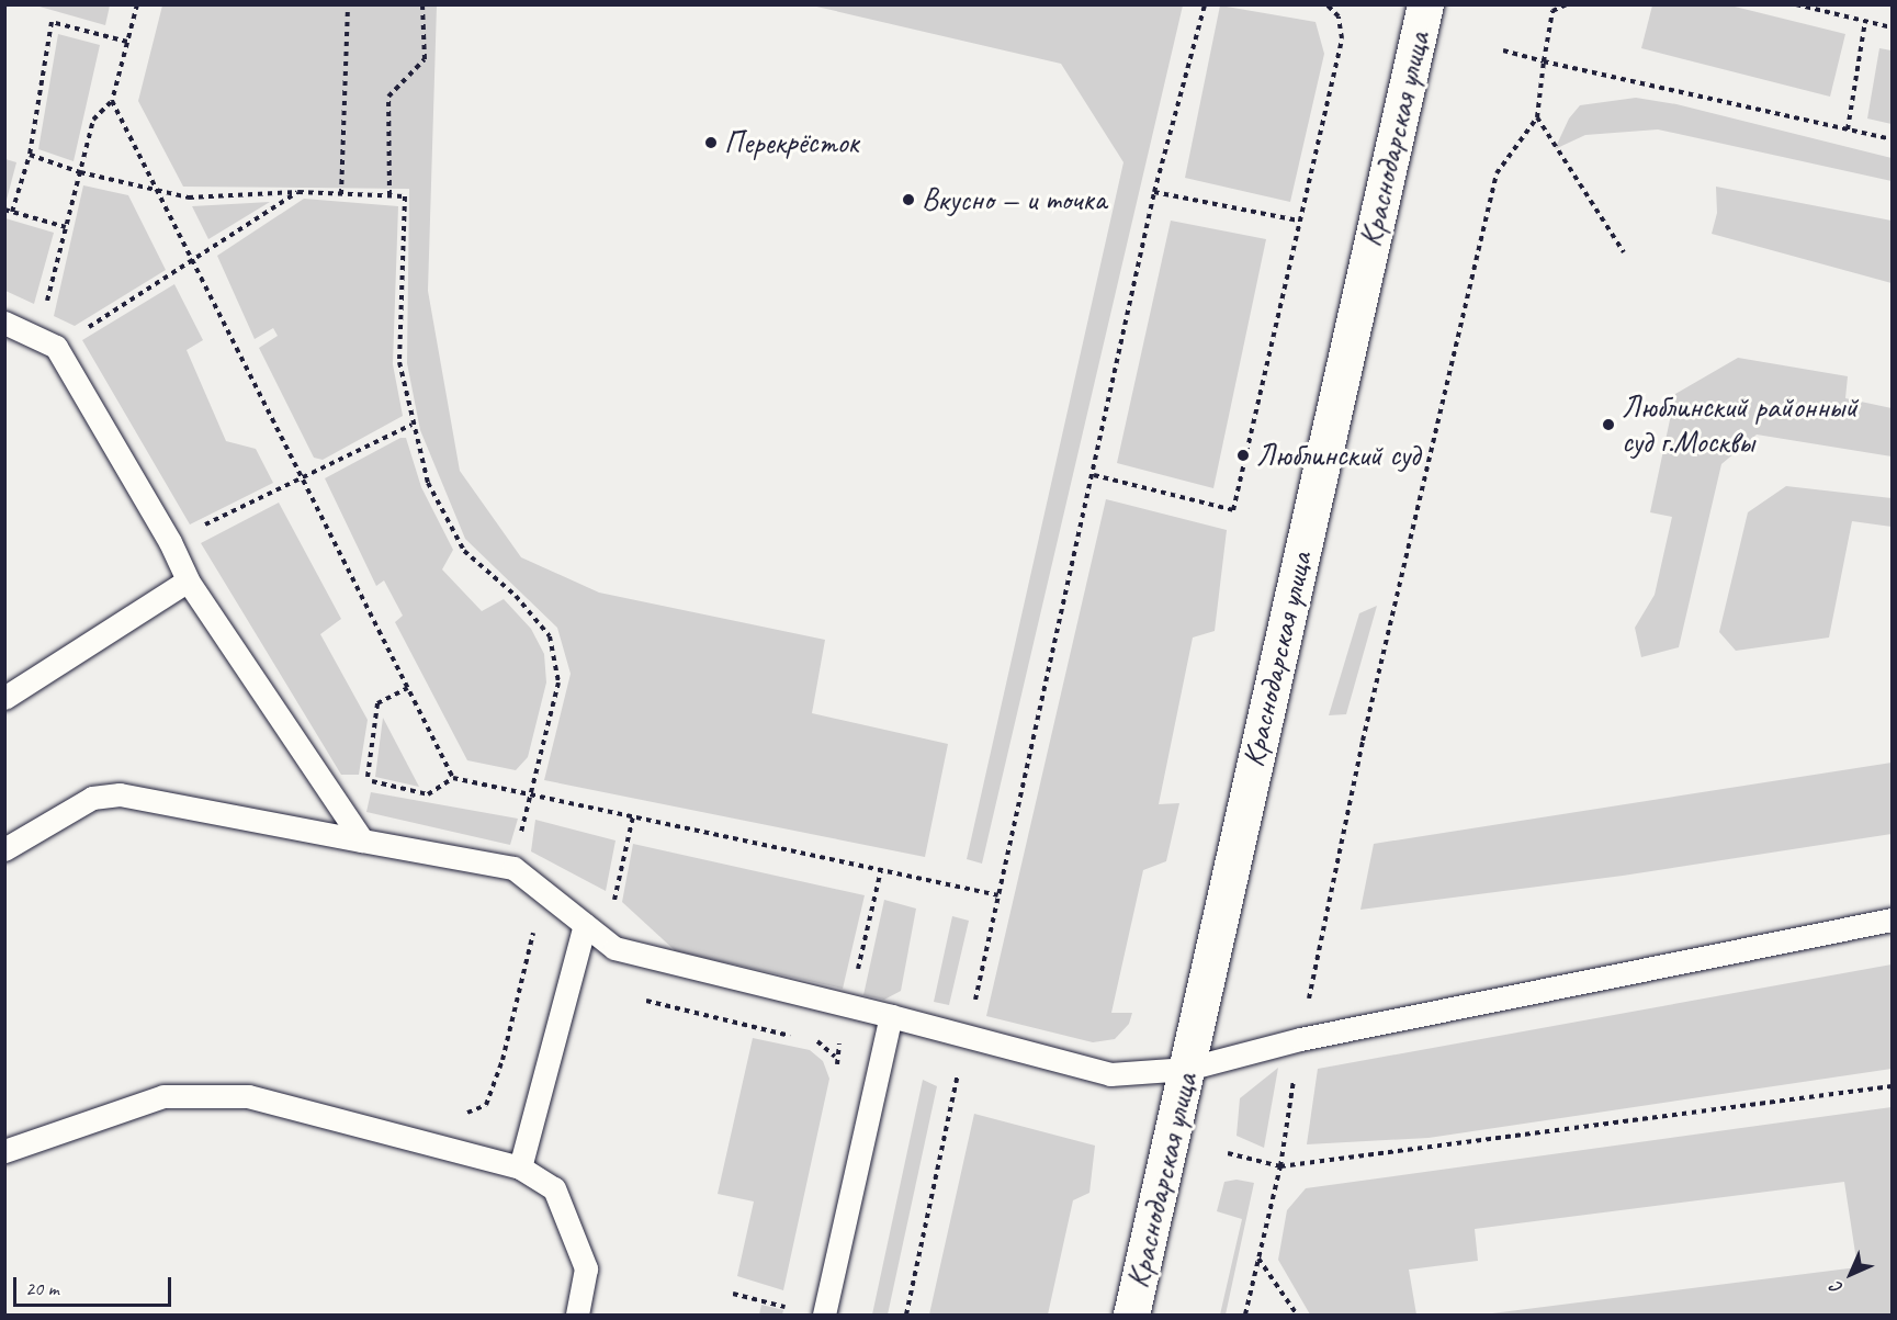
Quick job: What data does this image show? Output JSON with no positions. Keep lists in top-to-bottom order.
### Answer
{
  "streets": {
    "street": ["Краснодарская улица"]
  },
  "places": [
    "Перекрёсток",
    "Вкусно — и точка",
    "Люблинский районный суд г.Москвы",
    "Люблинский суд"
  ],
  "scale_bar": "20 m",
  "north": "bottom left"
}
